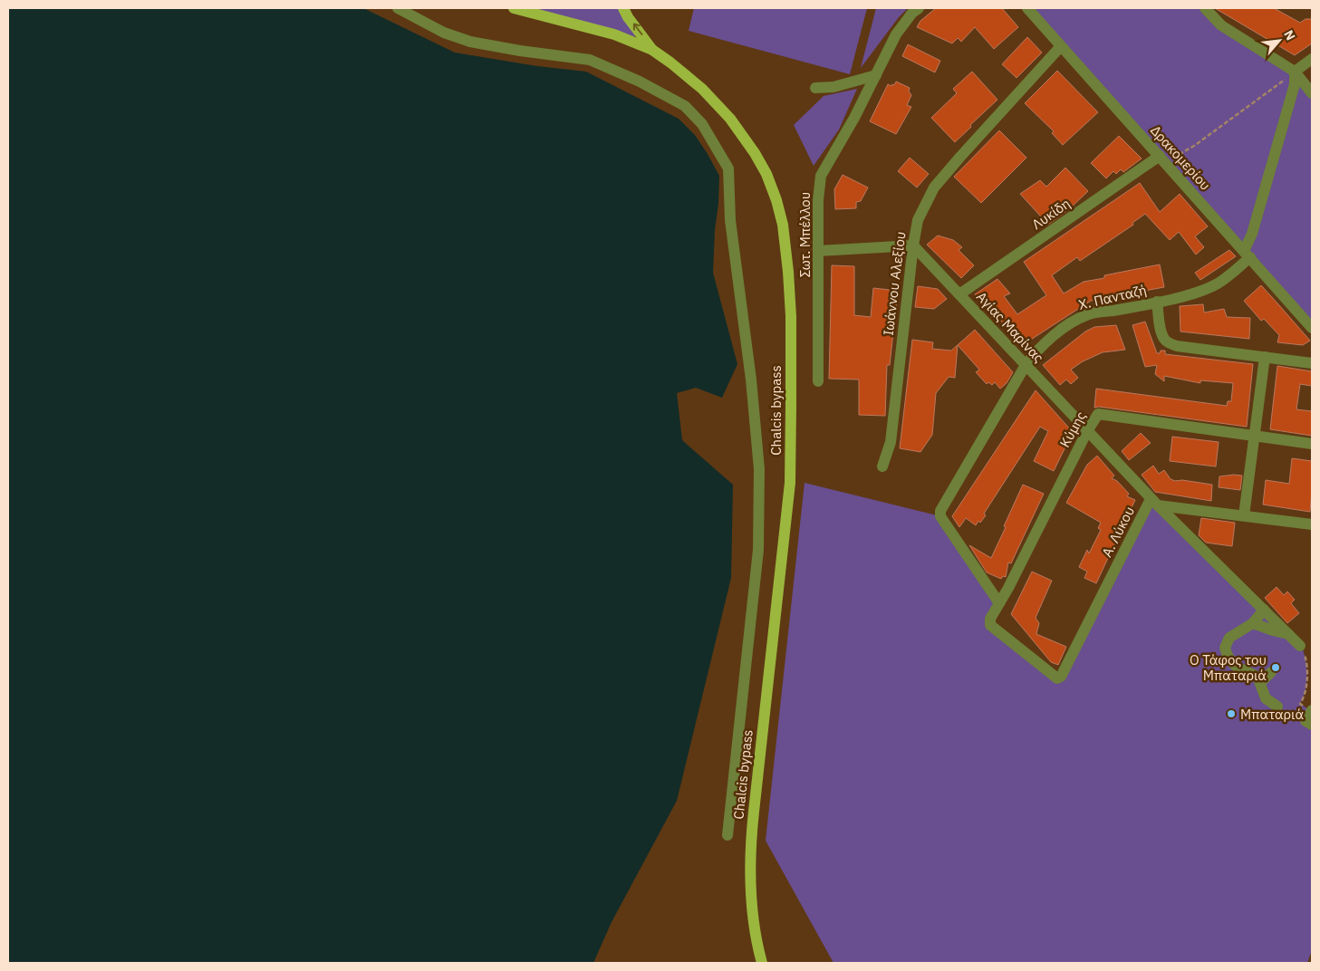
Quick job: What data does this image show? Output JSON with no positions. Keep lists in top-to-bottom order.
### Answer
{
  "streets": {
    "main road": ["Chalcis bypass"],
    "street": [
      "Δρακομερίου",
      "Λυκίδη",
      "Σωτ. Μπέλλου",
      "Ιωάννου Αλεξίου",
      "Χ. Πανταζή",
      "Αγίας Μαρίνας",
      "Κύμης",
      "Α. Λύκου"
    ]
  },
  "crossings": [
    ["Δρακομερίου", "Λυκίδη"],
    ["Δρακομερίου", "Ιωάννου Αλεξίου"],
    ["Δρακομερίου", "Χ. Πανταζή"],
    ["Λυκίδη", "Αγίας Μαρίνας"],
    ["Ιωάννου Αλεξίου", "Αγίας Μαρίνας"],
    ["Χ. Πανταζή", "Αγίας Μαρίνας"],
    ["Χ. Πανταζή", "Κύμης"],
    ["Αγίας Μαρίνας", "Κύμης"],
    ["Αγίας Μαρίνας", "Α. Λύκου"],
    ["Κύμης", "Α. Λύκου"]
  ],
  "places": ["Ο Τάφος του Μπαταριά", "Μπαταριά"],
  "north": "top right"
}
